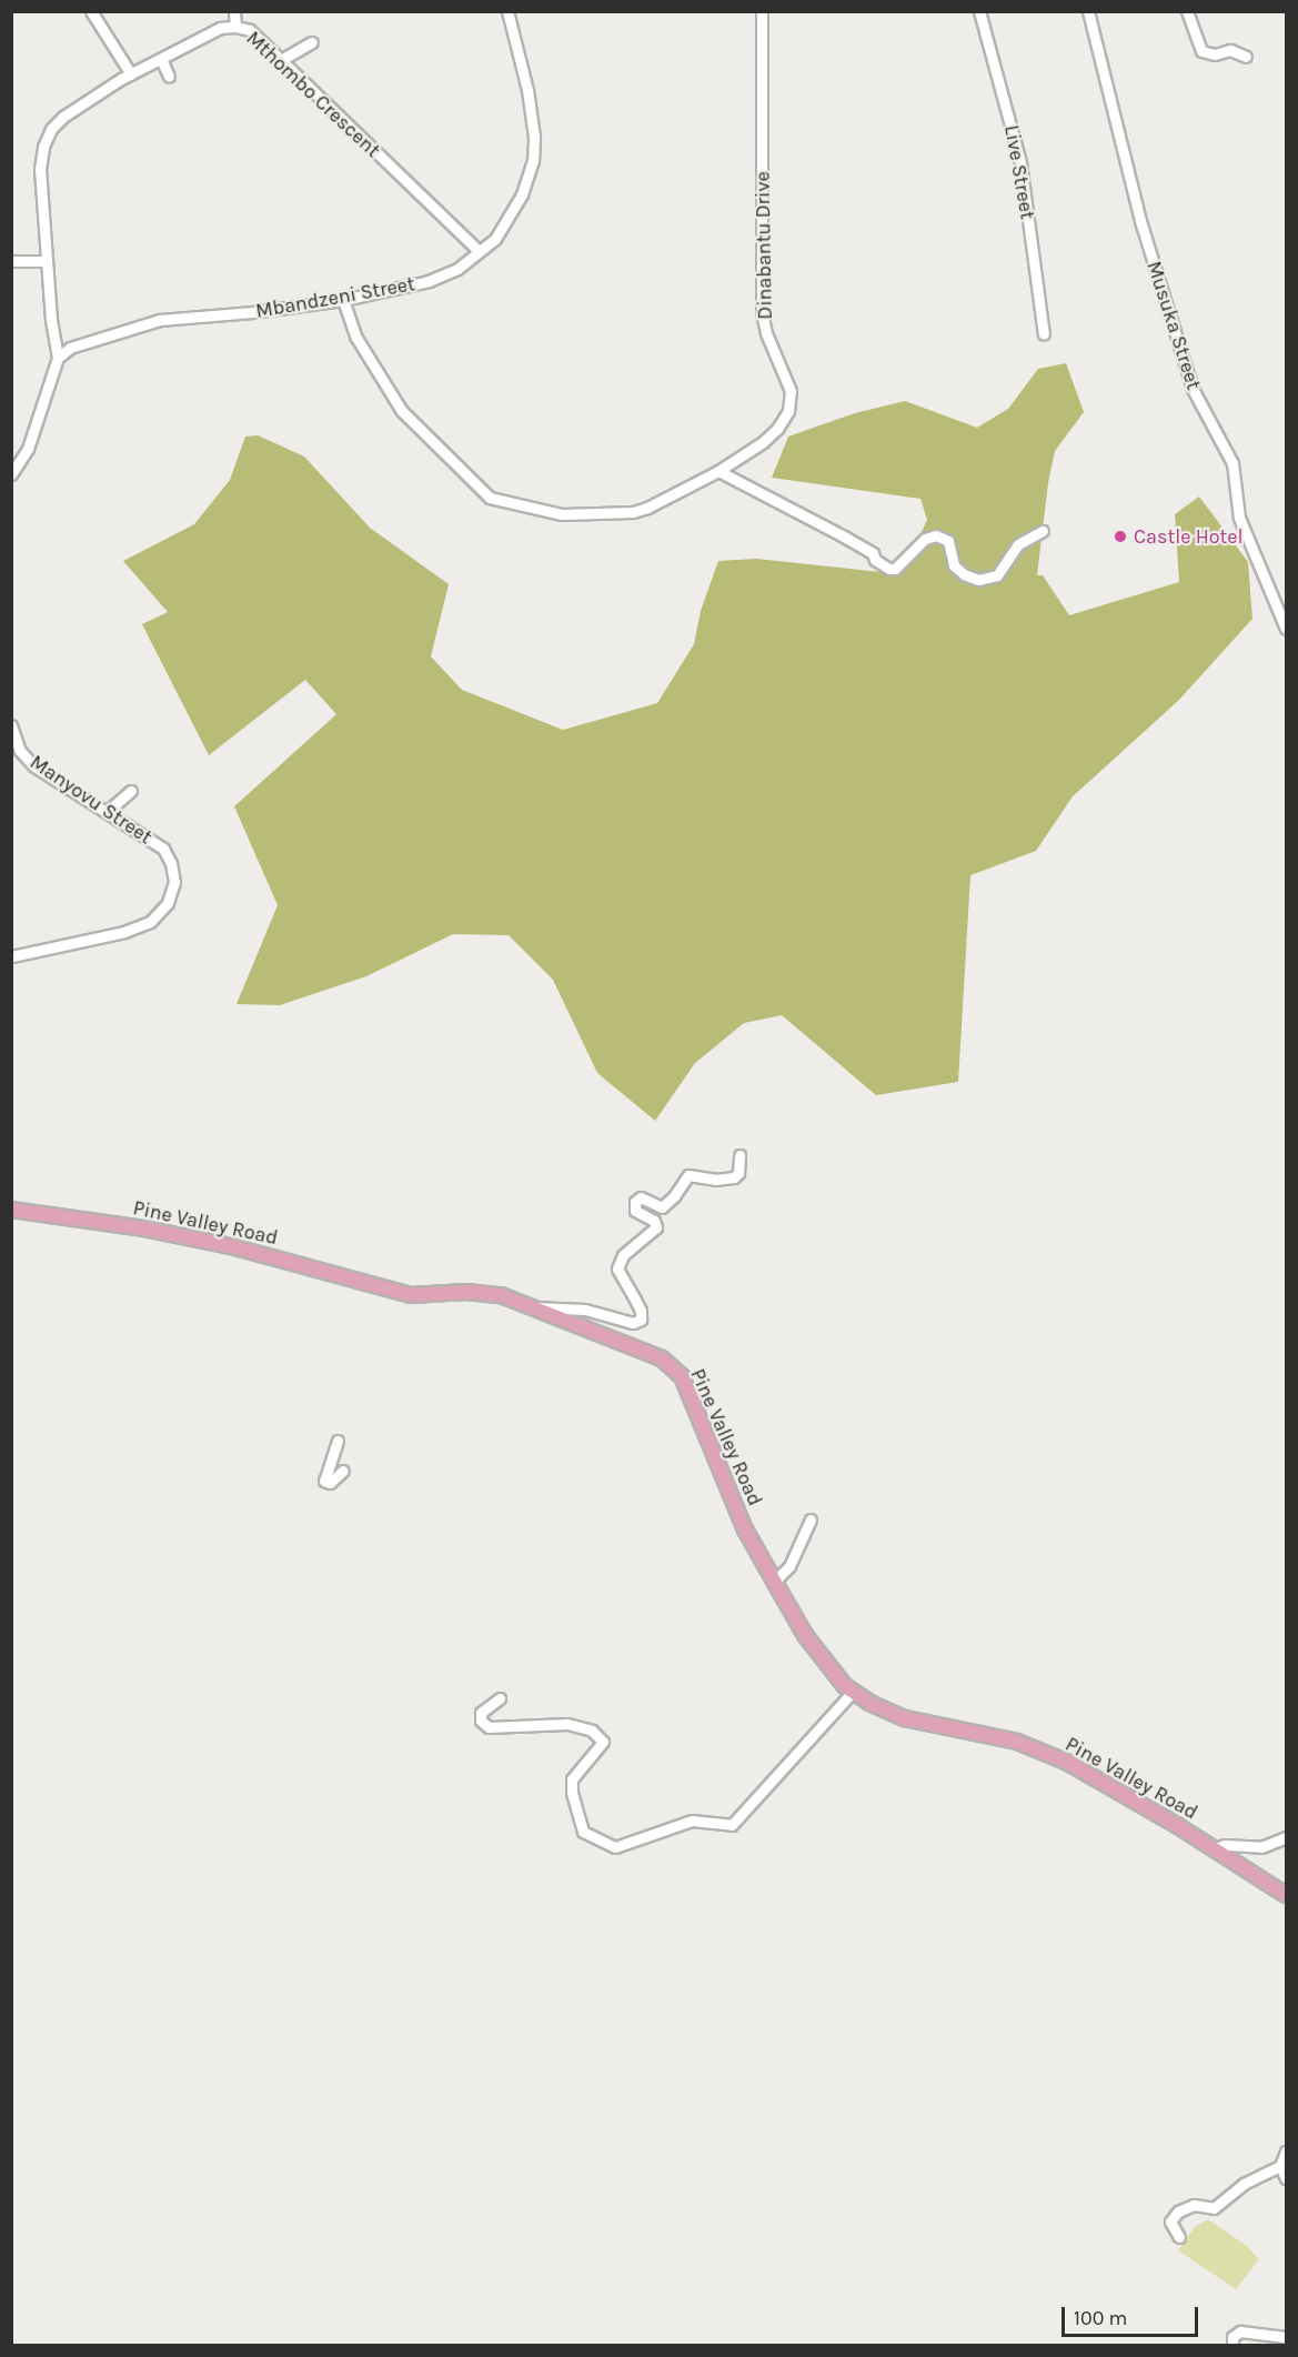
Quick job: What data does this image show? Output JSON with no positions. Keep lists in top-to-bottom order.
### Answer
{
  "streets": {
    "main road": ["Pine Valley Road"],
    "street": [
      "Mthombo Crescent",
      "Live Street",
      "Dinabantu Drive",
      "Mbandzeni Street",
      "Musuka Street",
      "Manyovu Street"
    ]
  },
  "crossings": [
    ["Mthombo Crescent", "Mbandzeni Street"],
    ["Dinabantu Drive", "Mbandzeni Street"]
  ],
  "places": ["Castle Hotel"],
  "scale_bar": "100 m"
}
